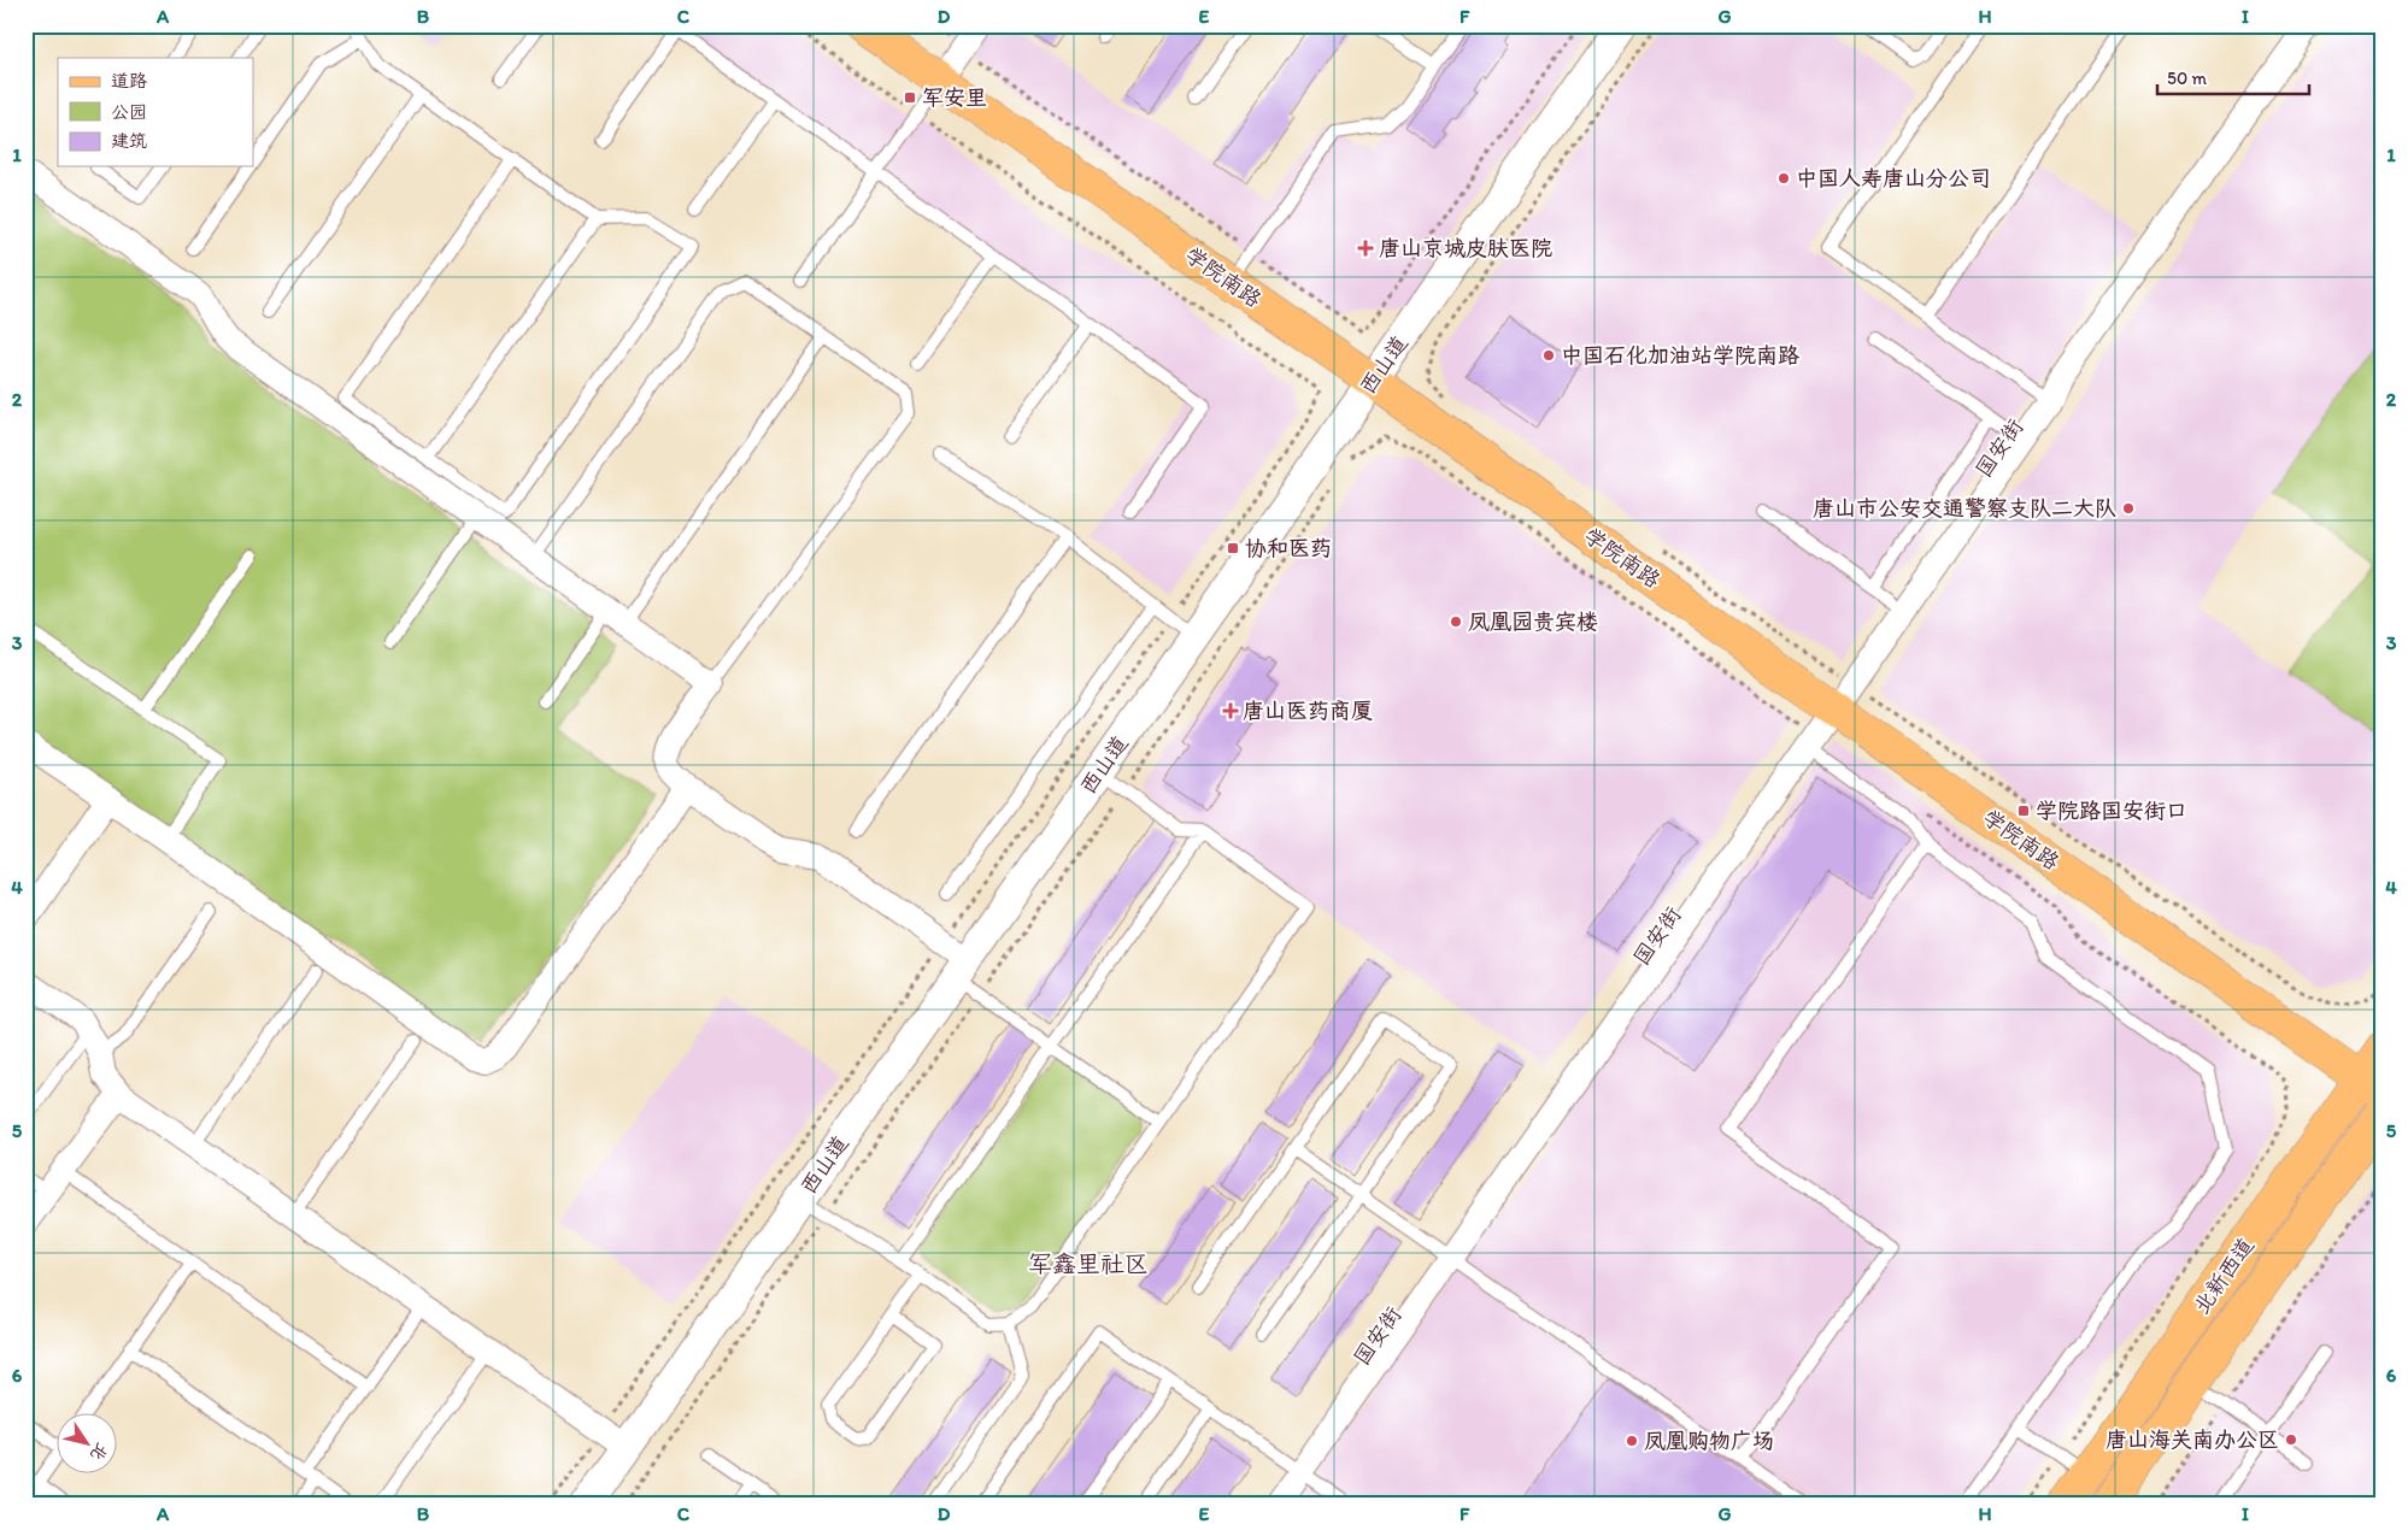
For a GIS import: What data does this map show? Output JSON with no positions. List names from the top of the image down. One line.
{"streets":{"main road":["学院南路","北新西道"],"street":["西山道","国安街"]},"crossings":[["学院南路","西山道"],["学院南路","国安街"],["学院南路","北新西道"]],"districts":["军鑫里社区"],"places":{"transit":["军安里","协和医药","学院路国安街口"],"other":["中国人寿唐山分公司","中国石化加油站学院南路","唐山市公安交通警察支队二大队","凤凰园贵宾楼","唐山海关南办公区","凤凰购物广场"],"health":["唐山京城皮肤医院","唐山医药商厦"]},"legend":["道路","公园","建筑"],"scale_bar":"50 m","north":"bottom right","grid":{"columns":["A","B","C","D","E","F","G","H","I"],"rows":["1","2","3","4","5","6"]}}
